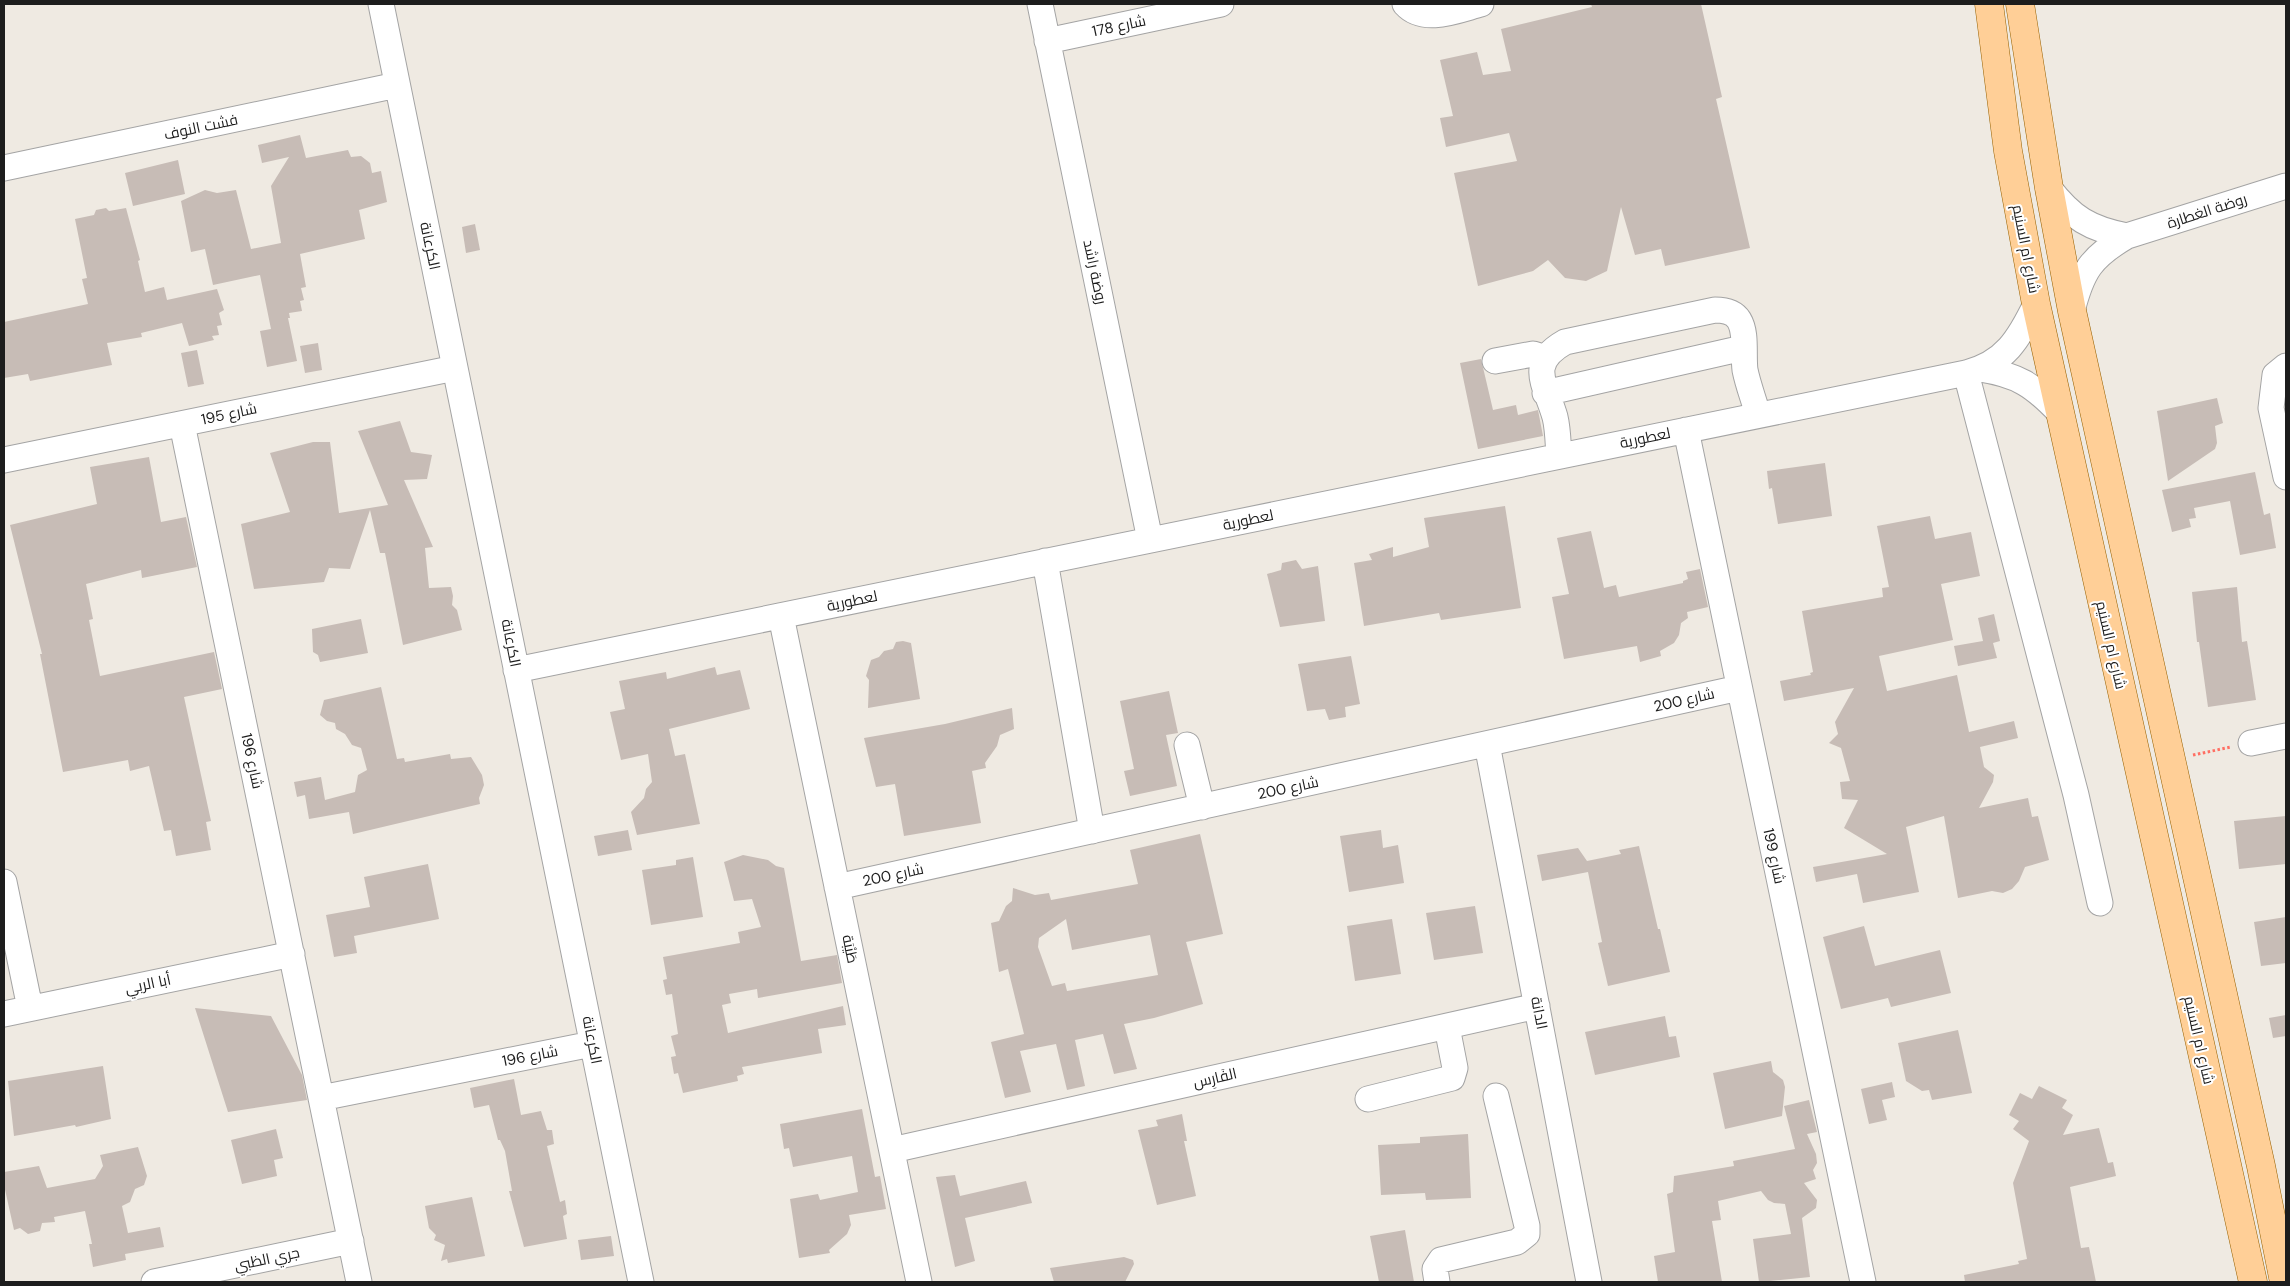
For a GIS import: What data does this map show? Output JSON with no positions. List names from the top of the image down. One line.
{"streets":{"main road":["شارع ام السنيم"],"street":["شارع 178","فشت النوف","روضة الغطارة","الكرعانة","روضة راشد","شارع 195","لعطورية","شارع 200","شارع 196","شارع 199","طَيْبَة","أبا الربي","الدانة","الفَارِس","جري الظبي"]},"crossings":[["شارع 178","روضة راشد"],["فشت النوف","الكرعانة"],["الكرعانة","شارع 195"],["الكرعانة","لعطورية"],["الكرعانة","شارع 196"],["شارع ام السنيم","لعطورية"],["روضة راشد","لعطورية"],["شارع 195","شارع 196"],["لعطورية","شارع 199"],["لعطورية","طَيْبَة"],["شارع 200","شارع 199"],["شارع 200","طَيْبَة"],["شارع 200","الدانة"],["شارع 196","أبا الربي"],["شارع 196","جري الظبي"],["طَيْبَة","الفَارِس"],["الدانة","الفَارِس"]]}
